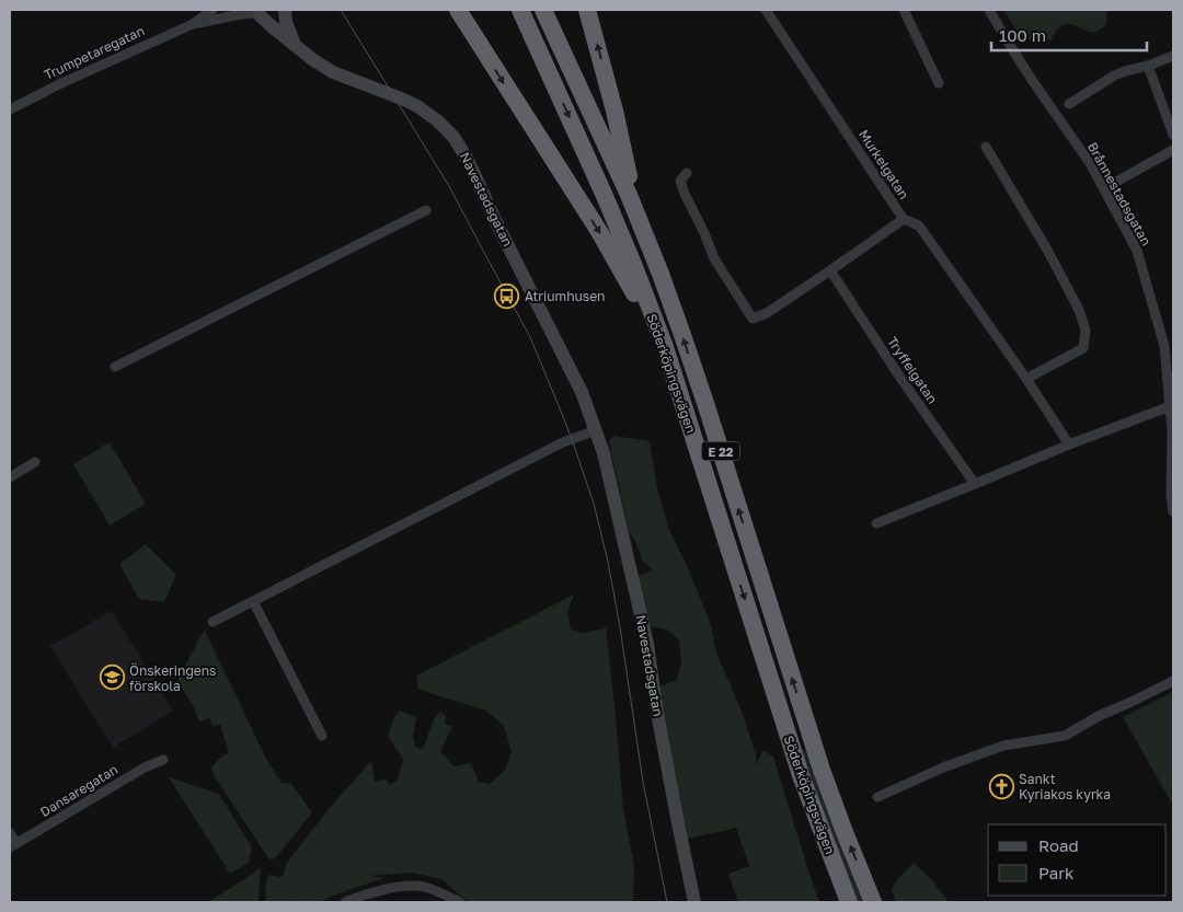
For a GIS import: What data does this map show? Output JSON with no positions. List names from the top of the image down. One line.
{"streets":{"highway":["Söderköpingsvägen","E 22"],"street":["Trumpetaregatan","Murkelgatan","Brånnestadsgatan","Navestadsgatan","Tryffelgatan","Dansaregatan"]},"crossings":[["Trumpetaregatan","Navestadsgatan"]],"places":{"bus stop":["Atriumhusen"],"school or university":["Önskeringens förskola"],"church":["Sankt Kyriakos kyrka"]},"legend":["Road","Park"],"scale_bar":"100 m"}
